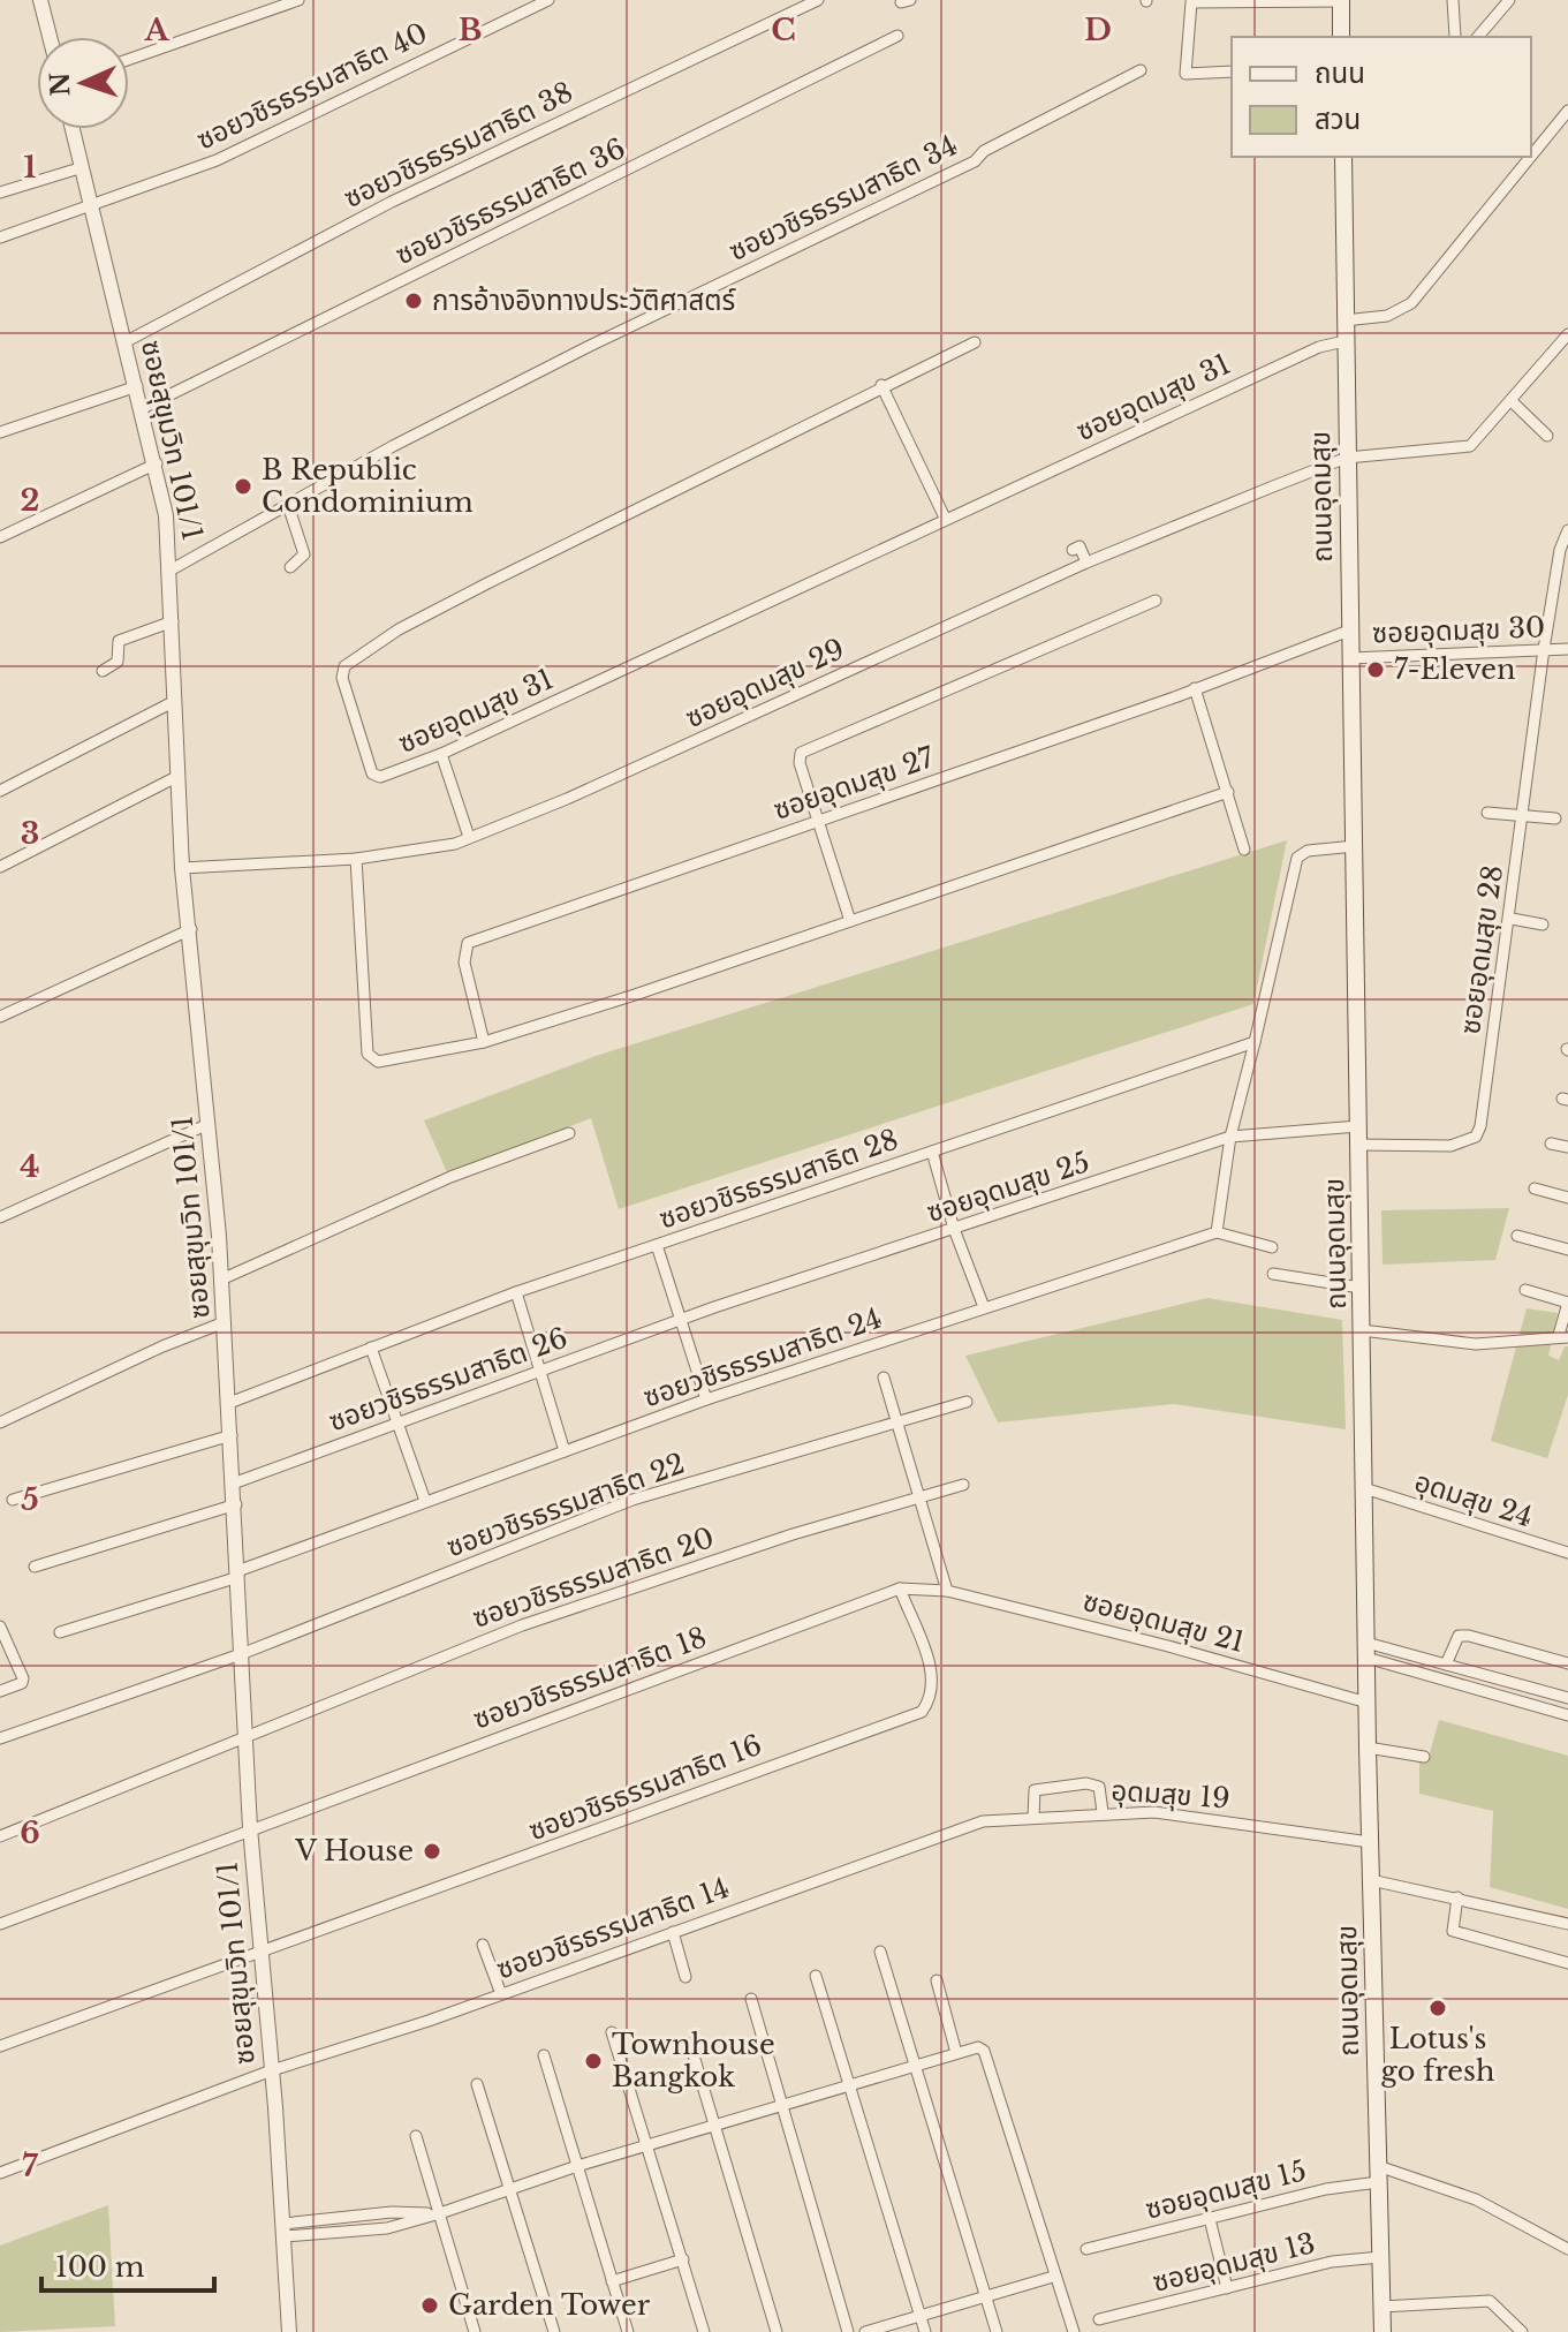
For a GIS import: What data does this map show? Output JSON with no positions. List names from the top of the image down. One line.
{"streets":{"main road":["ถนนอุดมสุข"],"street":["ซอยวชิรธรรมสาธิต 40","ซอยวชิรธรรมสาธิต 38","ซอยวชิรธรรมสาธิต 34","ซอยวชิรธรรมสาธิต 36","ซอยอุดมสุข 31","ซอยสุขุมวิท 101/1","ซอยอุดมสุข 30","ซอยอุดมสุข 29","ซอยอุดมสุข 27","ซอยอุดมสุข 28","ซอยวชิรธรรมสาธิต 28","ซอยอุดมสุข 25","ซอยวชิรธรรมสาธิต 24","ซอยวชิรธรรมสาธิต 26","อุดมสุข 24","ซอยวชิรธรรมสาธิต 22","ซอยวชิรธรรมสาธิต 20","ซอยอุดมสุข 21","ซอยวชิรธรรมสาธิต 18","ซอยวชิรธรรมสาธิต 16","อุดมสุข 19","ซอยวชิรธรรมสาธิต 14","ซอยอุดมสุข 15","ซอยอุดมสุข 13"]},"crossings":[["ซอยวชิรธรรมสาธิต 40","ซอยสุขุมวิท 101/1"],["ซอยวชิรธรรมสาธิต 38","ซอยสุขุมวิท 101/1"],["ซอยวชิรธรรมสาธิต 34","ซอยสุขุมวิท 101/1"],["ซอยวชิรธรรมสาธิต 36","ซอยสุขุมวิท 101/1"],["ซอยอุดมสุข 31","ถนนอุดมสุข"],["ซอยสุขุมวิท 101/1","ซอยอุดมสุข 29"],["ซอยสุขุมวิท 101/1","ซอยวชิรธรรมสาธิต 28"],["ซอยสุขุมวิท 101/1","ซอยวชิรธรรมสาธิต 24"],["ซอยสุขุมวิท 101/1","ซอยวชิรธรรมสาธิต 26"],["ซอยสุขุมวิท 101/1","ซอยวชิรธรรมสาธิต 22"],["ซอยสุขุมวิท 101/1","ซอยวชิรธรรมสาธิต 20"],["ซอยสุขุมวิท 101/1","ซอยวชิรธรรมสาธิต 18"],["ซอยสุขุมวิท 101/1","ซอยวชิรธรรมสาธิต 16"],["ซอยสุขุมวิท 101/1","ซอยวชิรธรรมสาธิต 14"],["ถนนอุดมสุข","ซอยอุดมสุข 30"],["ถนนอุดมสุข","ซอยอุดมสุข 29"],["ถนนอุดมสุข","ซอยอุดมสุข 27"],["ถนนอุดมสุข","ซอยอุดมสุข 28"],["ถนนอุดมสุข","ซอยอุดมสุข 25"],["ถนนอุดมสุข","อุดมสุข 24"],["ถนนอุดมสุข","ซอยอุดมสุข 21"],["ถนนอุดมสุข","อุดมสุข 19"],["ถนนอุดมสุข","ซอยอุดมสุข 15"],["ถนนอุดมสุข","ซอยอุดมสุข 13"],["ซอยอุดมสุข 30","ซอยอุดมสุข 28"],["ซอยอุดมสุข 25","ซอยวชิรธรรมสาธิต 26"],["ซอยอุดมสุข 21","ซอยวชิรธรรมสาธิต 18"],["ซอยวชิรธรรมสาธิต 18","ซอยวชิรธรรมสาธิต 16"],["อุดมสุข 19","ซอยวชิรธรรมสาธิต 14"]],"places":["การอ้างอิงทางประวัติศาสตร์","B Republic Condominium","7-Eleven","V House","Lotus's go fresh","Townhouse Bangkok","Garden Tower"],"legend":["ถนน","สวน"],"scale_bar":"100 m","north":"left","grid":{"columns":["A","B","C","D"],"rows":["1","2","3","4","5","6","7"]}}
